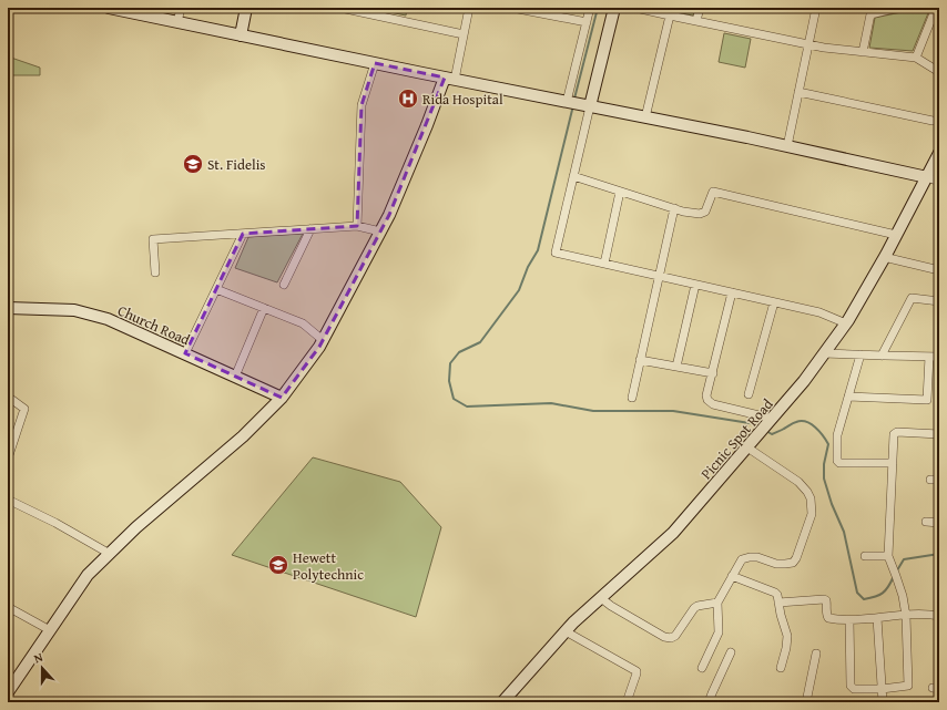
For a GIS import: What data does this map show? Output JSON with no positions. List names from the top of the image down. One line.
{"streets":{"street":["Church Road","Picnic Spot Road"]},"places":{"hospital":["Rida Hospital"],"school or university":["St. Fidelis","Hewett Polytechnic"]},"north":"top"}
